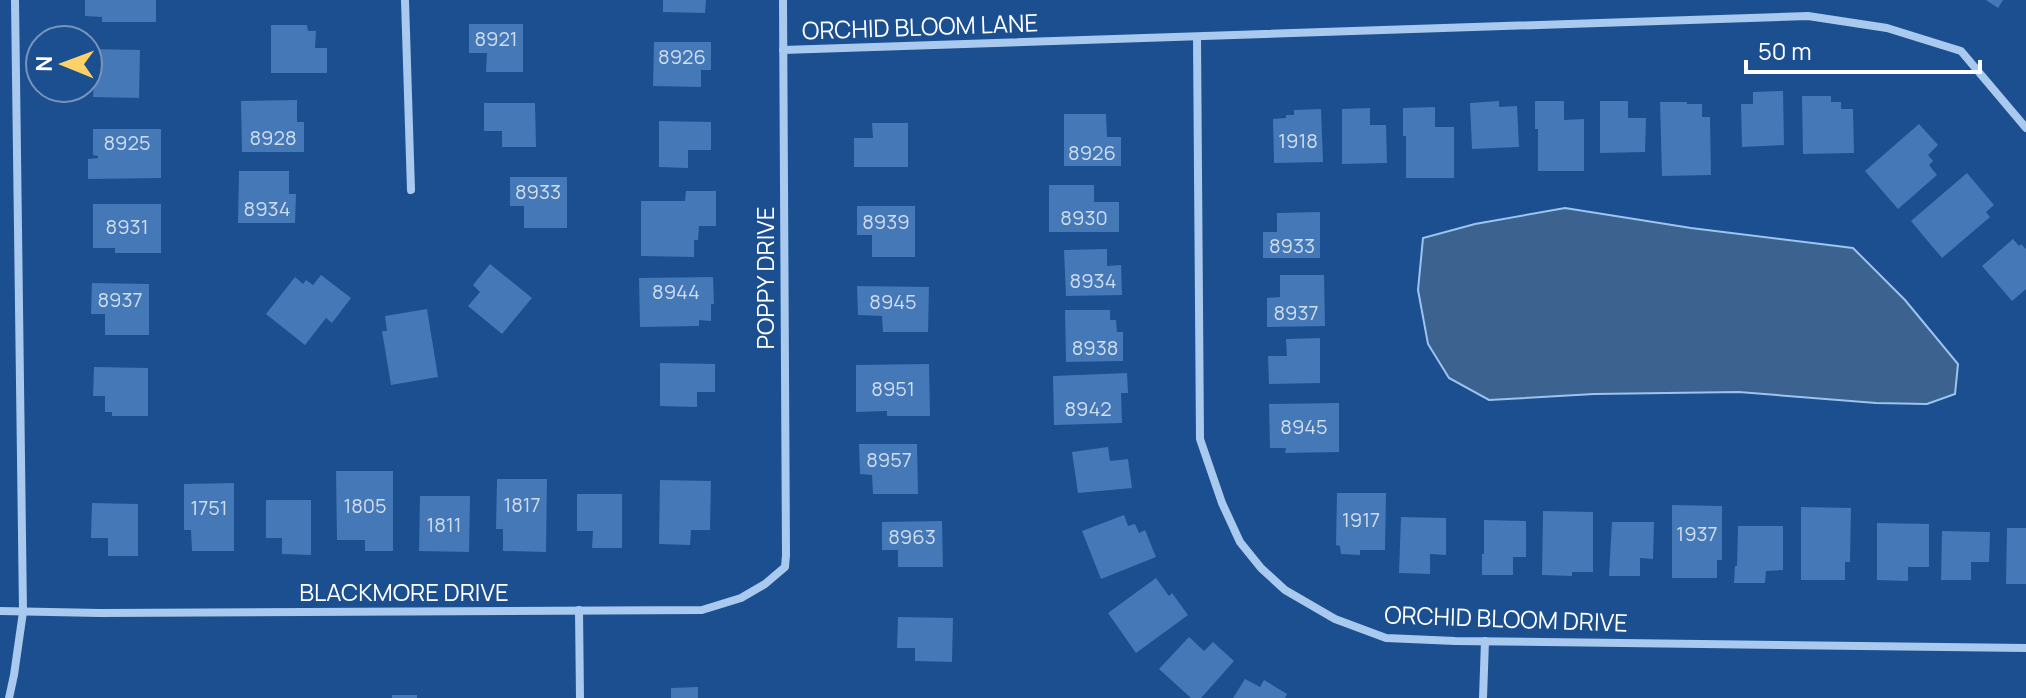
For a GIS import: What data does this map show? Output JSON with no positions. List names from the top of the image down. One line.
{"streets":{"street":["ORCHID BLOOM LANE","POPPY DRIVE","BLACKMORE DRIVE","ORCHID BLOOM DRIVE"]},"crossings":[["ORCHID BLOOM LANE","POPPY DRIVE"],["ORCHID BLOOM LANE","ORCHID BLOOM DRIVE"],["POPPY DRIVE","BLACKMORE DRIVE"]],"house_numbers":["8921","8926","8928","1918","8925","8926","8933","8934","8930","8939","8931","8933","8934","8944","8937","8945","8937","8938","8951","8942","8945","8957","1817","1805","1751","1917","1811","1937","8963"],"scale_bar":"50 m","north":"left"}
